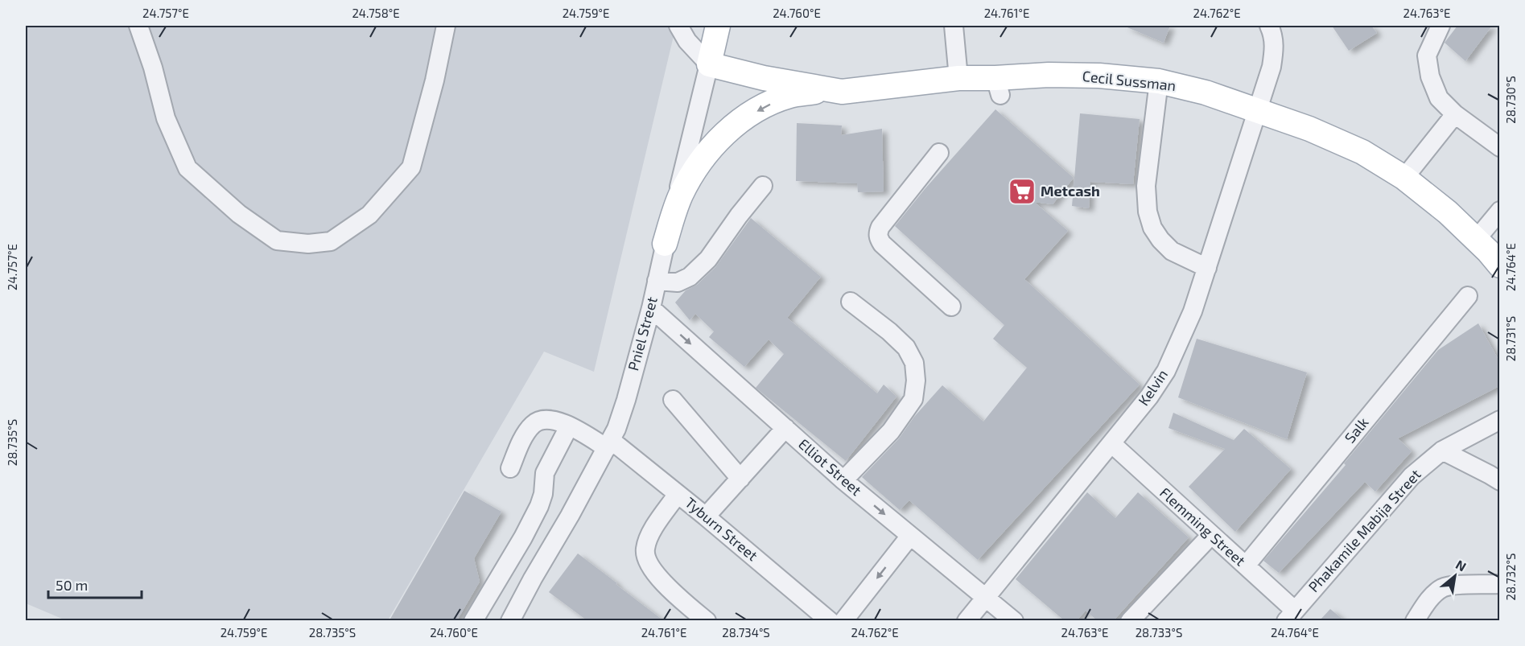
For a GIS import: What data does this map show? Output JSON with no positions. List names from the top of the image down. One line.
{"streets":{"main road":["Cecil Sussman","Pniel Street"],"street":["Kelvin","Salk","Elliot Street","Flemming Street","Tyburn Street","Phakamile Mabija Street"]},"crossings":[["Cecil Sussman","Pniel Street"],["Cecil Sussman","Kelvin"],["Pniel Street","Elliot Street"],["Pniel Street","Tyburn Street"],["Kelvin","Elliot Street"],["Kelvin","Flemming Street"],["Salk","Flemming Street"],["Flemming Street","Phakamile Mabija Street"]],"places":{"supermarket":["Metcash"]},"scale_bar":"50 m","north":"top right","coordinates":["24.757°E","24.758°E","24.759°E","24.760°E","24.761°E","24.762°E","24.763°E","28.730°S","24.764°E","28.731°S","28.735°S","28.732°S","28.734°S","28.733°S"]}
